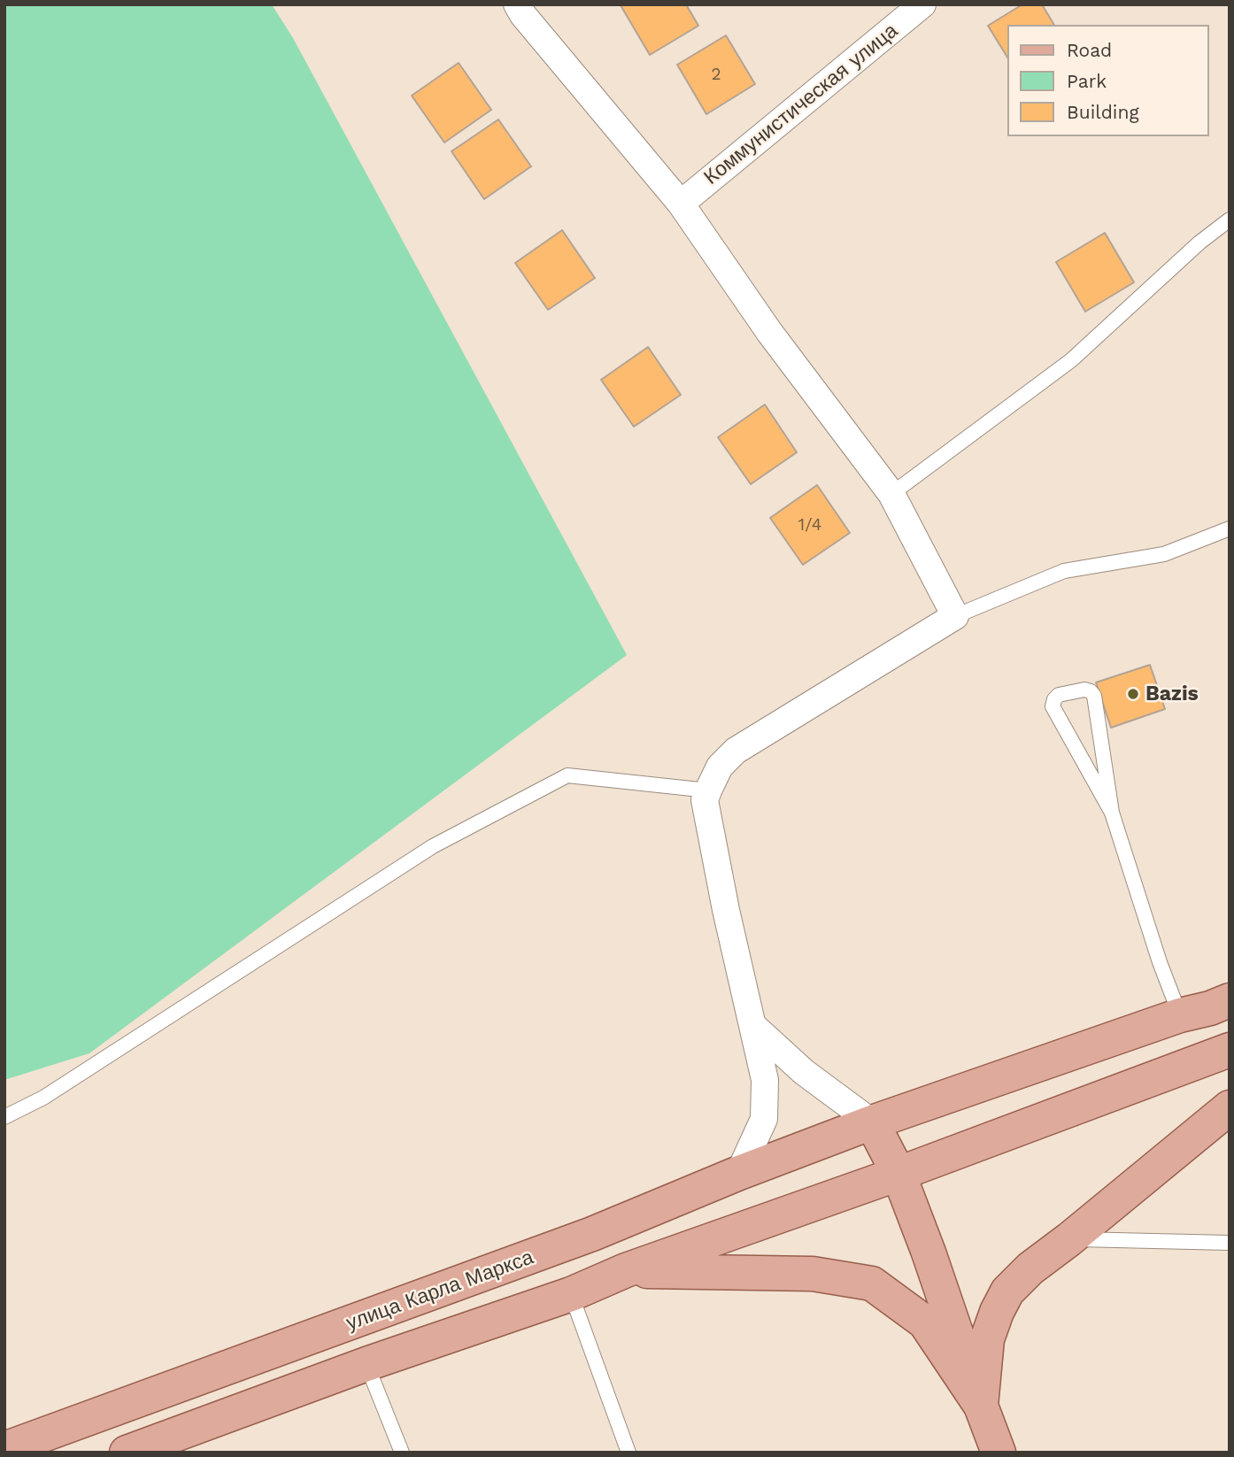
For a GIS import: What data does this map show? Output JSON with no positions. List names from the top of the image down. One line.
{"streets":{"main road":["улица Карла Маркса"],"street":["Коммунистическая улица"]},"places":["Bazis"],"house_numbers":["2","1/4"],"legend":["Road","Park","Building"]}
